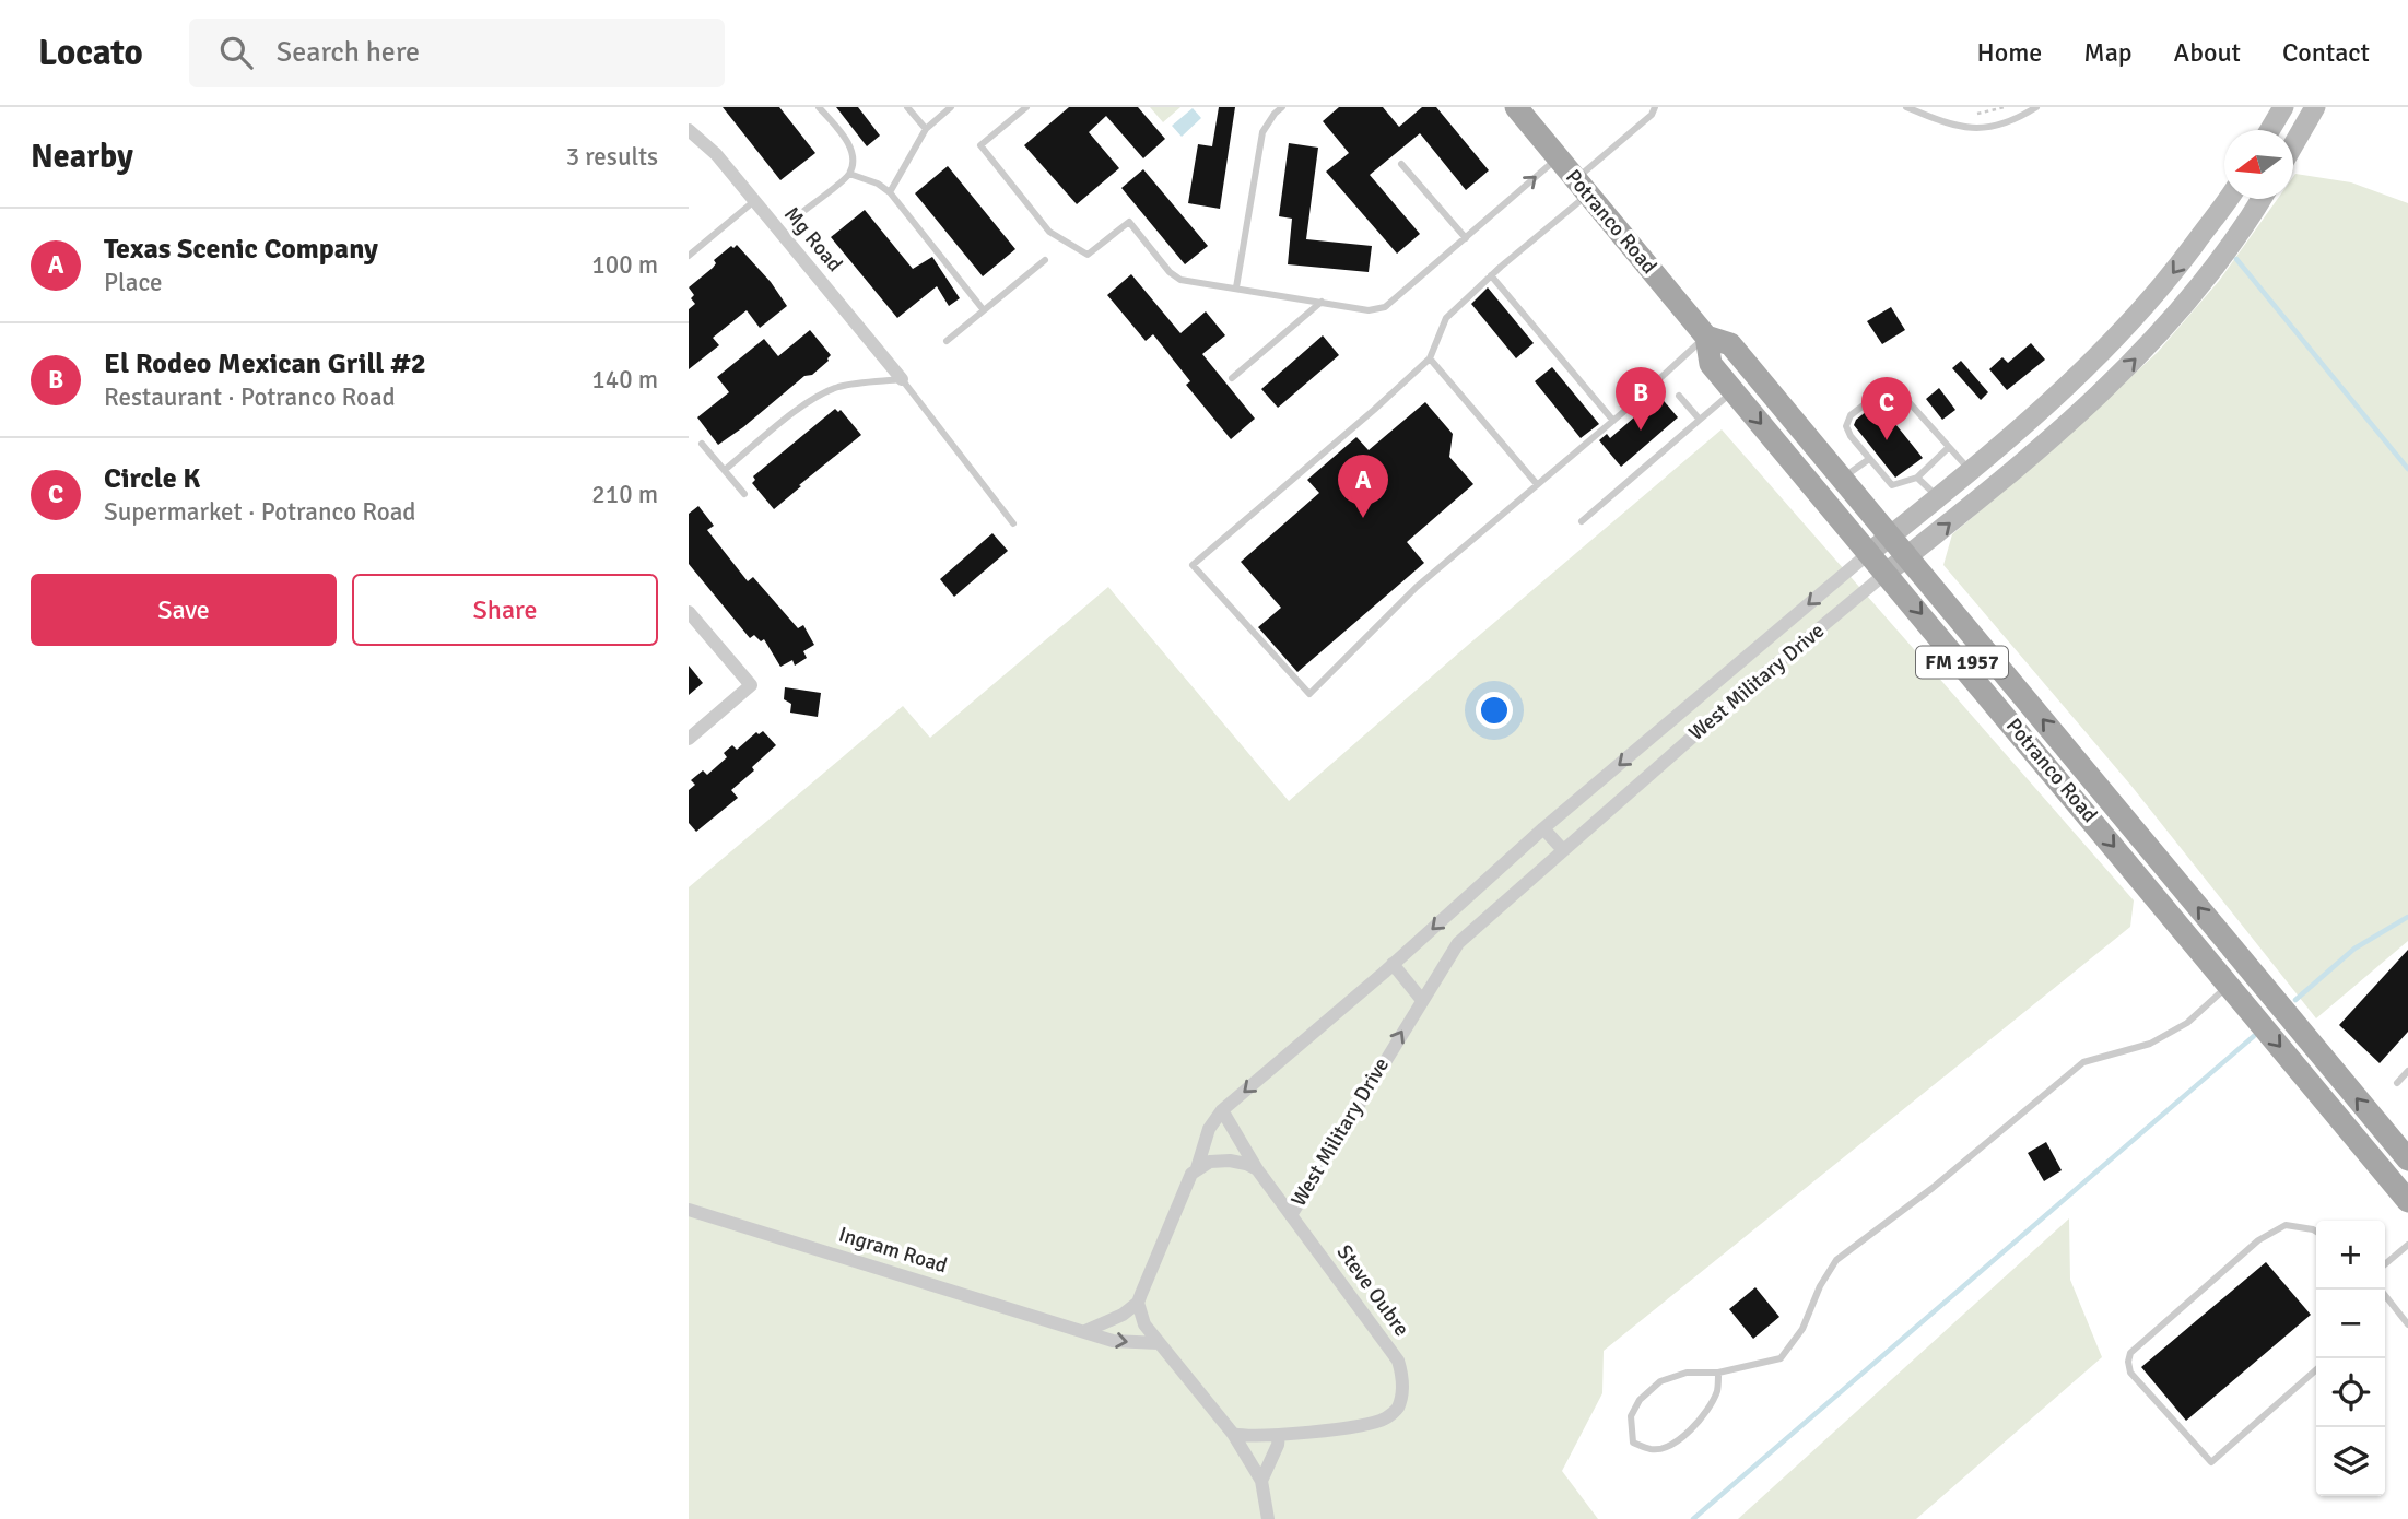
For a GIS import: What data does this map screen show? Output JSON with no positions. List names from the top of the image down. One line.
{"streets":{"main road":["Potranco Road","FM 1957","West Military Drive"],"street":["Mg Road","Ingram Road","Steve Oubre"]},"crossings":[["Potranco Road","West Military Drive"],["West Military Drive","Steve Oubre"]],"north":"left","page":{"header":"Locato","search":"Search here","nav":["Home","Map","About","Contact"],"heading":["Nearby","3 results"],"list":[{"mark":"A","name":"Texas Scenic Company","note":"Place","value":"100 m"},{"mark":"B","name":"El Rodeo Mexican Grill #2","note":"Restaurant · Potranco Road","value":"140 m"},{"mark":"C","name":"Circle K","note":"Supermarket · Potranco Road","value":"210 m"}],"pins":["B","C","A"],"buttons":["Save","Share"],"map_buttons":["+","−"]}}
